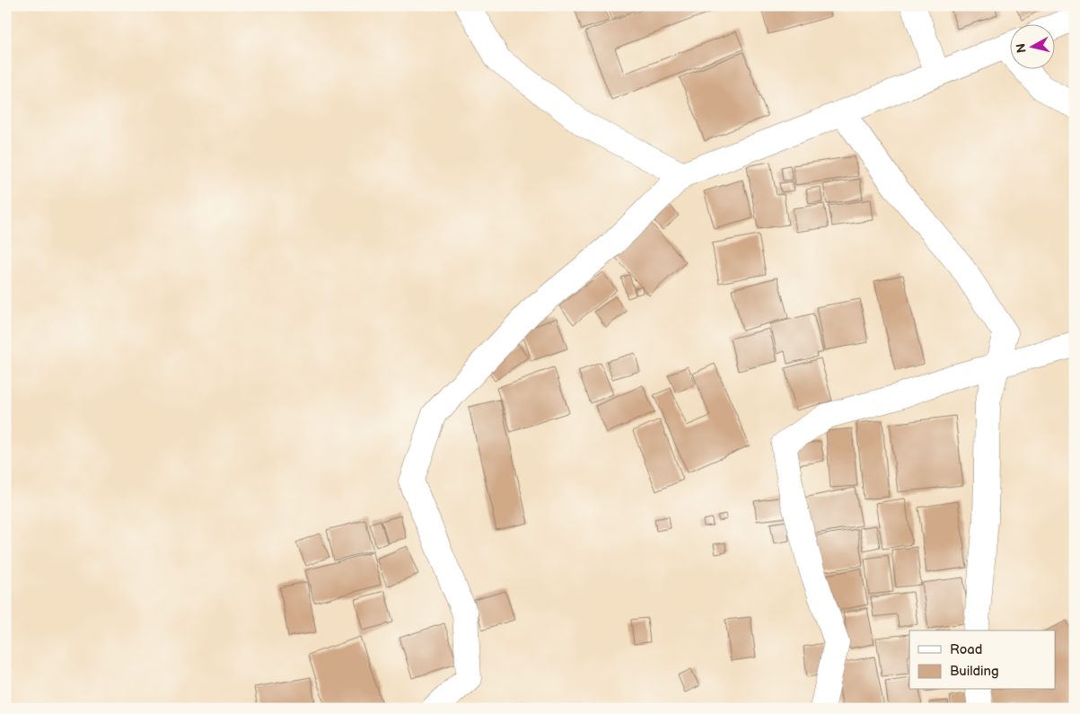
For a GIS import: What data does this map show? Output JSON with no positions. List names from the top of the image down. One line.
{"legend":["Road","Building"],"north":"left"}
